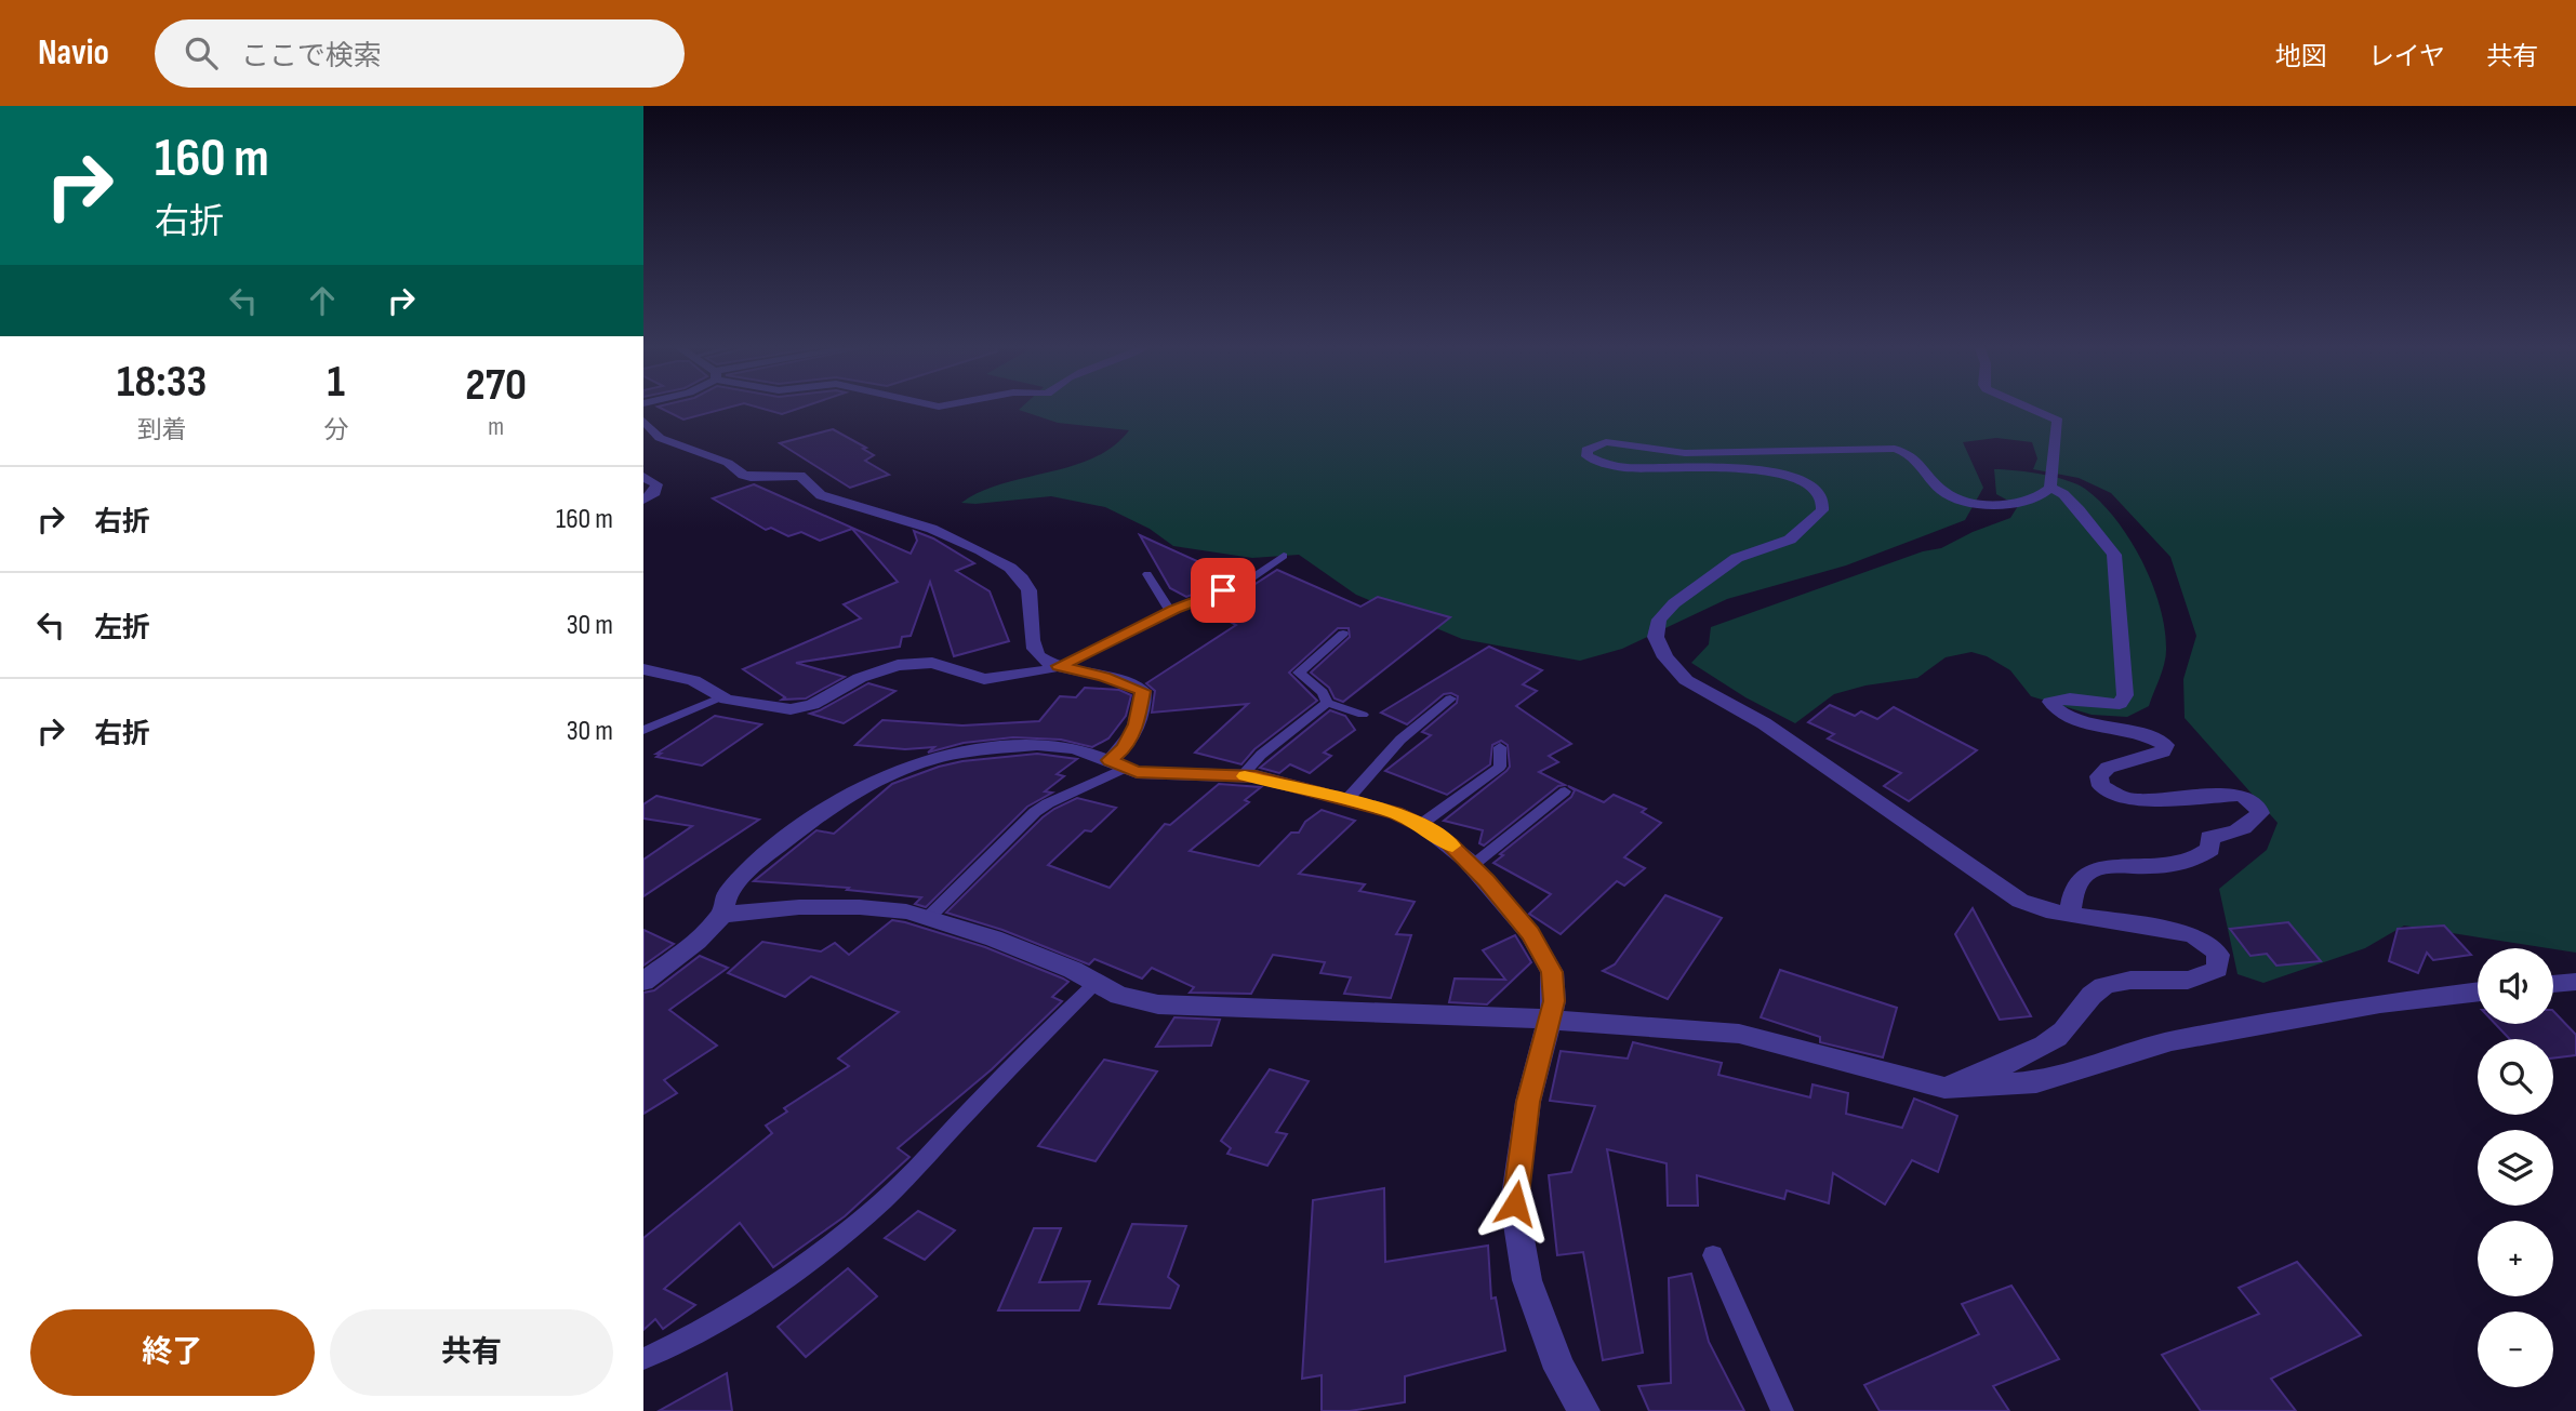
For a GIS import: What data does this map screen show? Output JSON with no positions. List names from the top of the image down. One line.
{"page":{"header":"Navio","search":"ここで検索","nav":["地図","レイヤ","共有"],"turn":["160 m","右折"],"eta":["18:33","到着","1","分","270","m"],"list":[{"name":"右折","value":"160 m"},{"name":"左折","value":"30 m"},{"name":"右折","value":"30 m"}],"map_buttons":["+","−"],"buttons":["終了","共有"]}}
